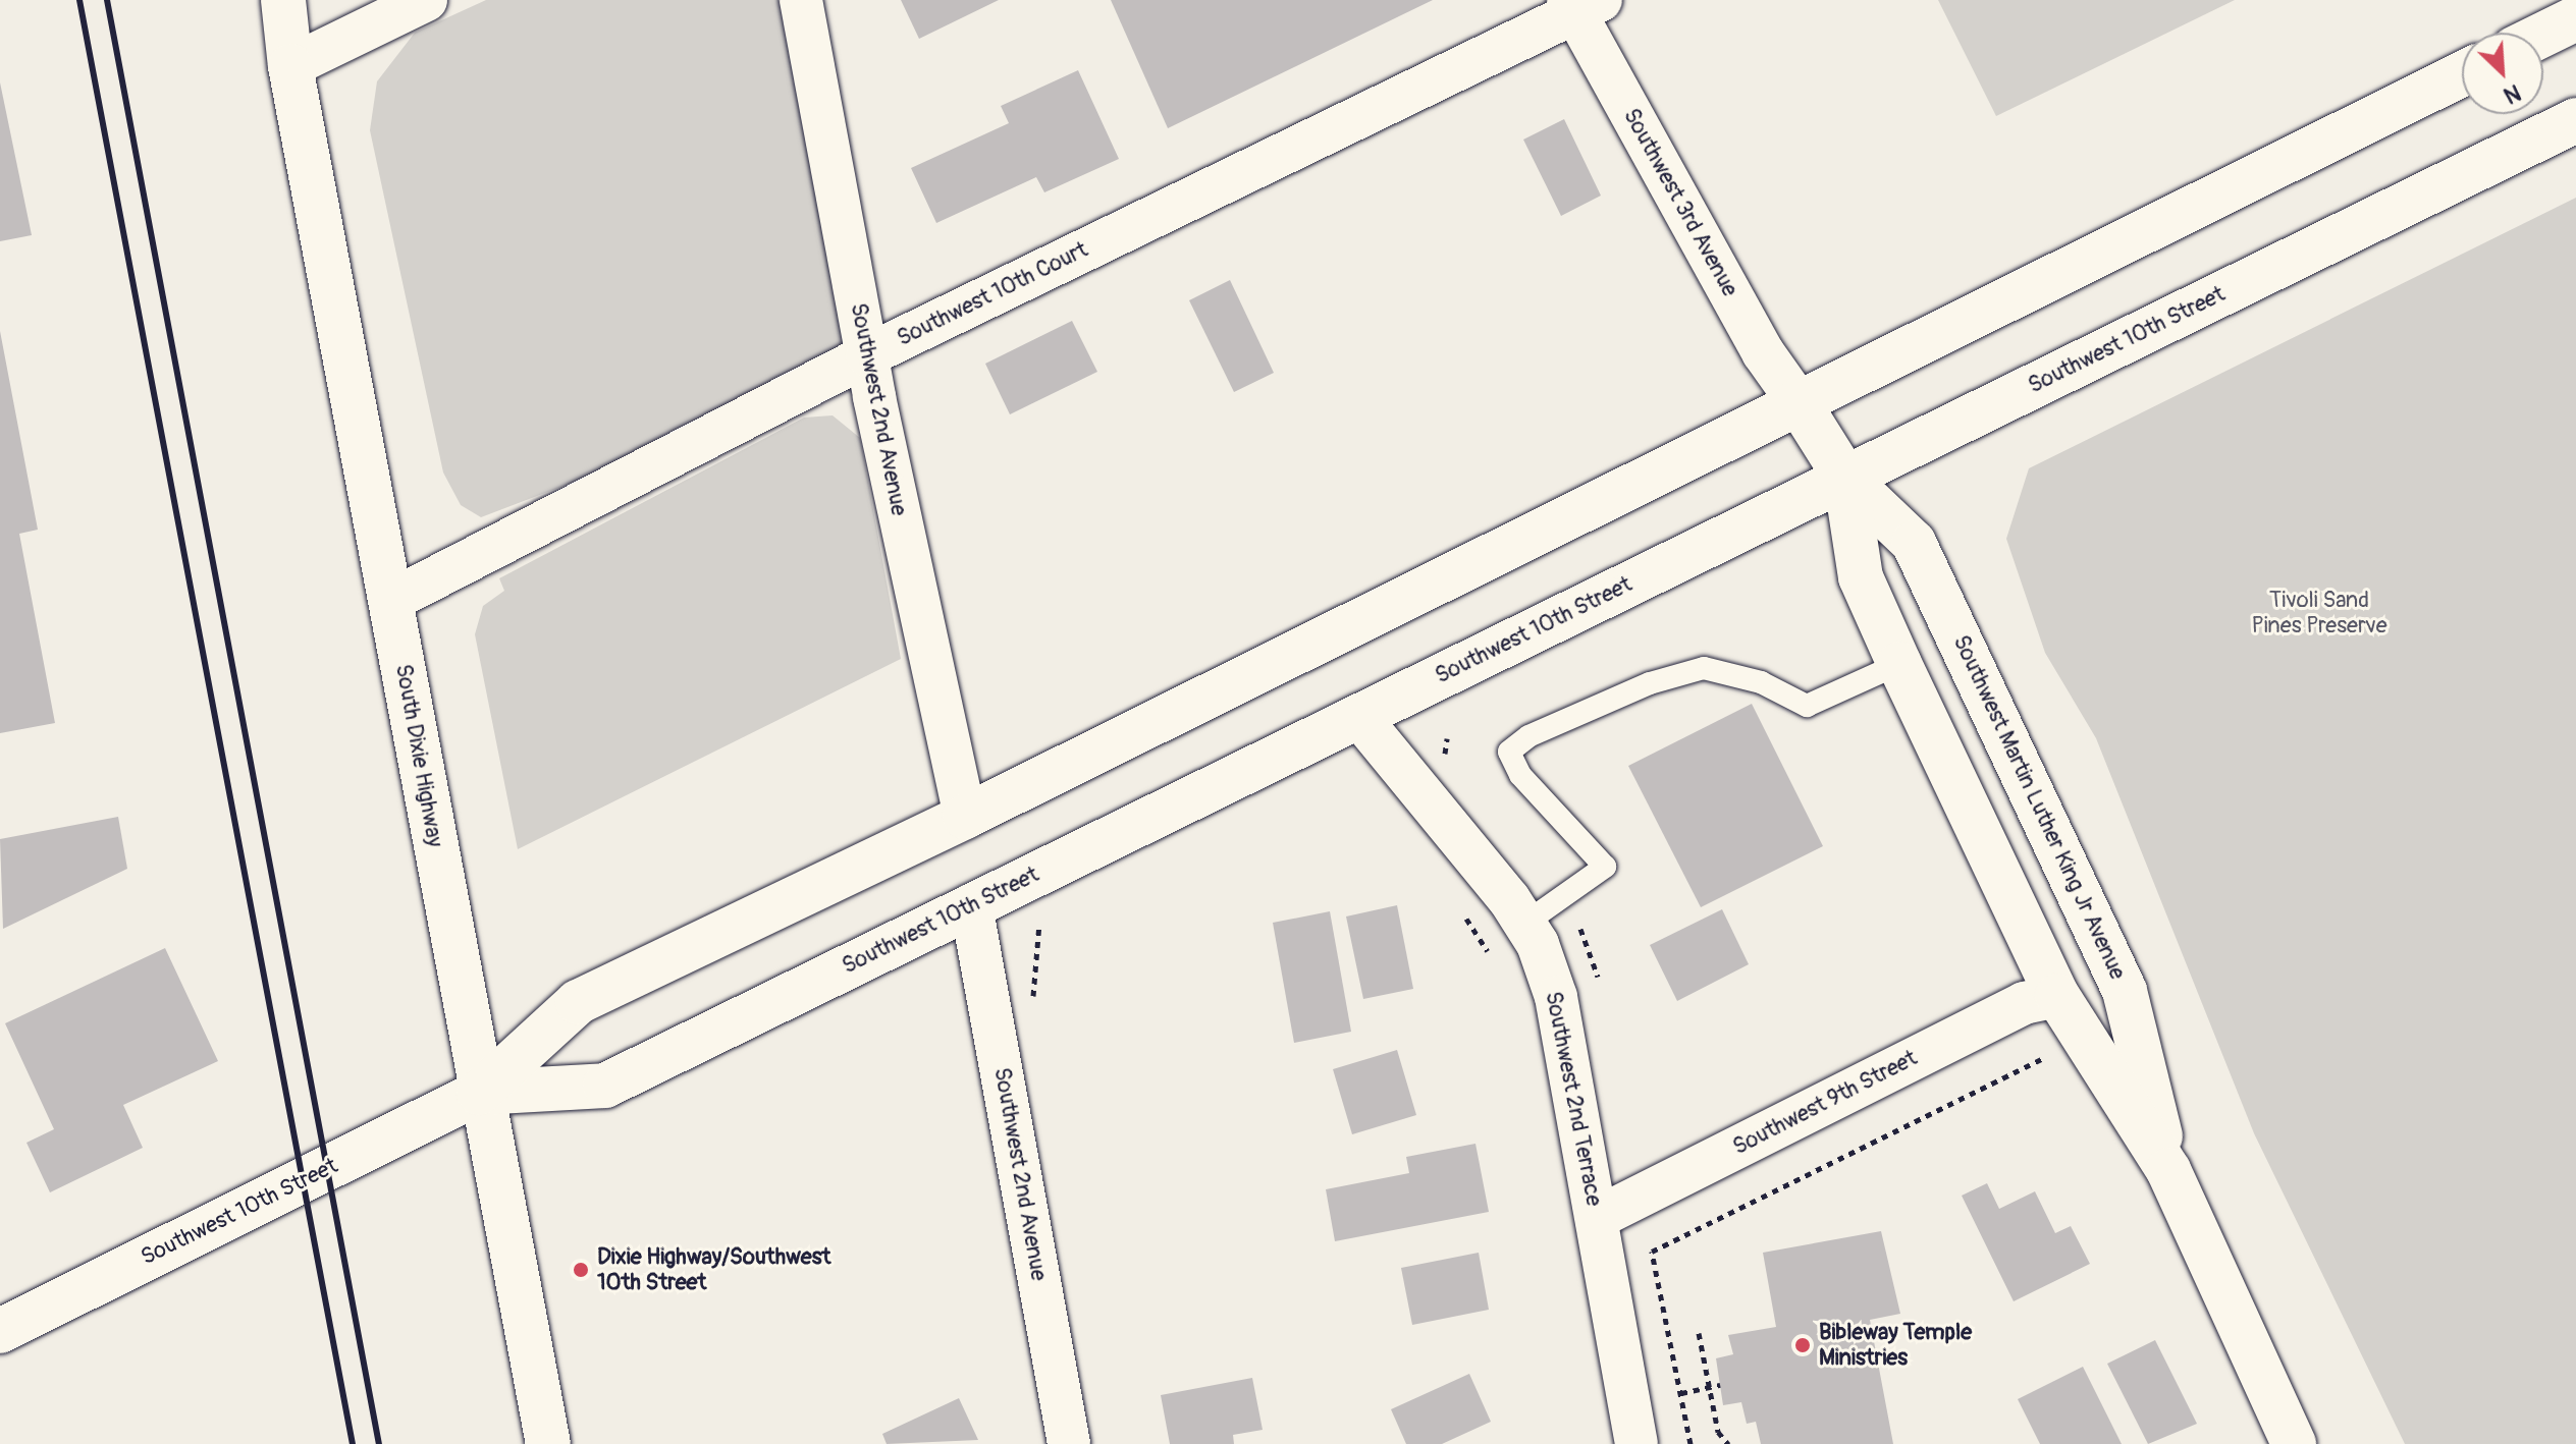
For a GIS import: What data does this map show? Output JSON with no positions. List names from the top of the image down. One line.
{"streets":{"main road":["Southwest 10th Street","South Dixie Highway","Southwest Martin Luther King Jr Avenue"],"street":["Southwest 3rd Avenue","Southwest 10th Court","Southwest 2nd Avenue","Southwest 2nd Terrace","Southwest 9th Street"]},"crossings":[["Southwest 3rd Avenue","Southwest 10th Court"],["Southwest 3rd Avenue","Southwest 10th Street"],["Southwest 3rd Avenue","Southwest Martin Luther King Jr Avenue"],["Southwest 10th Court","Southwest 2nd Avenue"],["Southwest 10th Court","South Dixie Highway"],["Southwest 10th Street","Southwest 2nd Avenue"],["Southwest 10th Street","South Dixie Highway"],["Southwest 10th Street","Southwest Martin Luther King Jr Avenue"],["Southwest 10th Street","Southwest 2nd Terrace"],["Southwest Martin Luther King Jr Avenue","Southwest 9th Street"],["Southwest 2nd Terrace","Southwest 9th Street"]],"parks":["Tivoli Sand Pines Preserve"],"places":["Dixie Highway/Southwest 10th Street","Bibleway Temple Ministries"],"north":"bottom right"}
